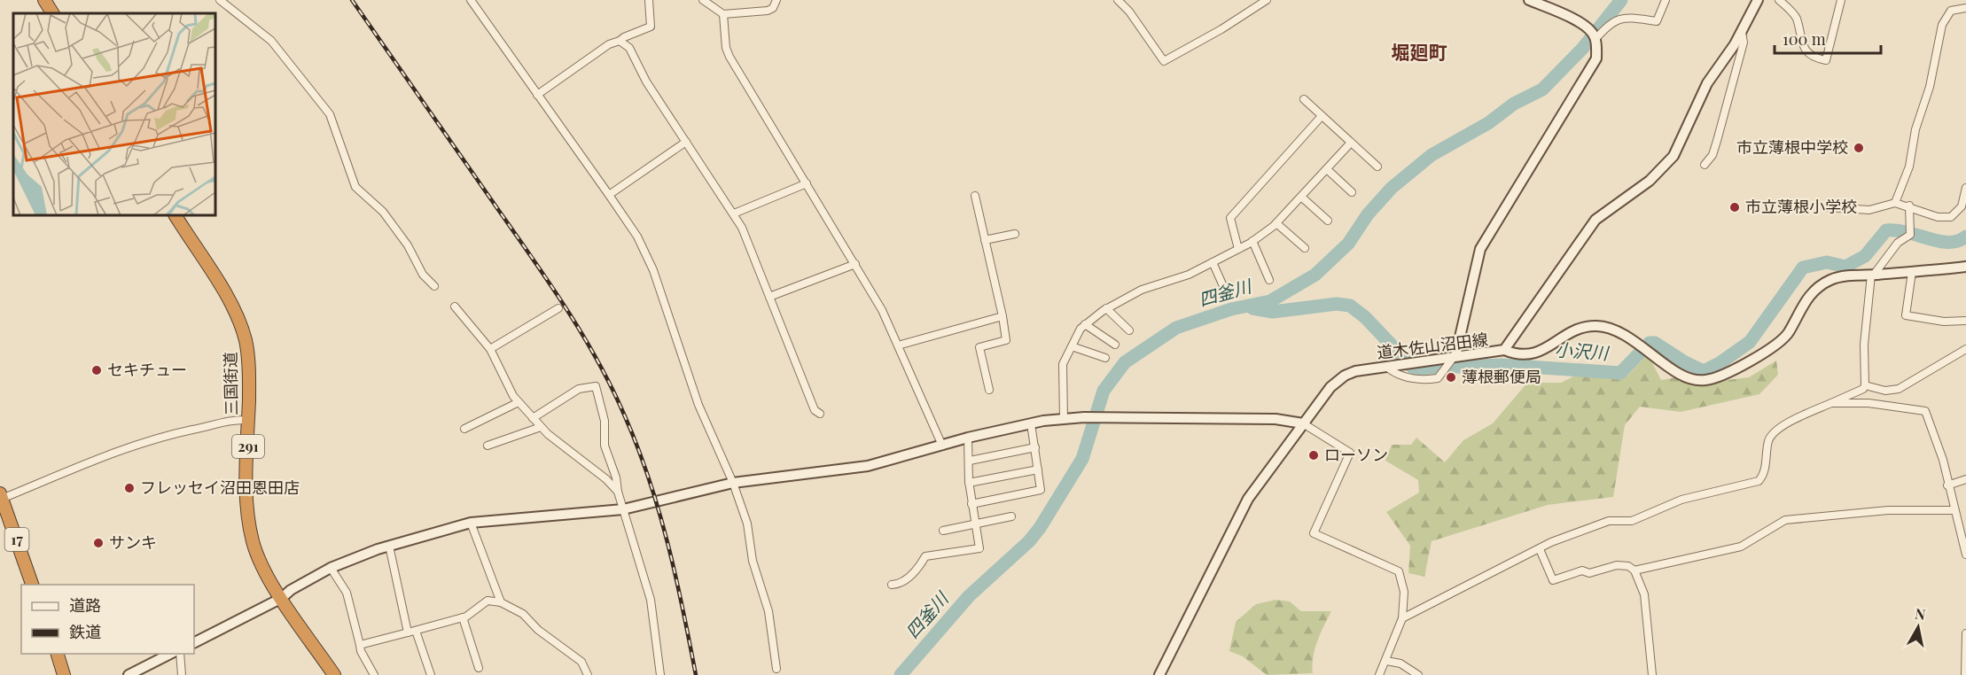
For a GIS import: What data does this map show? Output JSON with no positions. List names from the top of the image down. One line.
{"streets":{"highway":["三国街道","291","17"],"street":["道木佐山沼田線"]},"districts":["堀廻町"],"water":["四釜川","小沢川"],"places":["市立薄根中学校","市立薄根小学校","セキチュー","薄根郵便局","ローソン","フレッセイ沼田恩田店","サンキ"],"legend":["道路","鉄道"],"scale_bar":"100 m","north":"top"}
